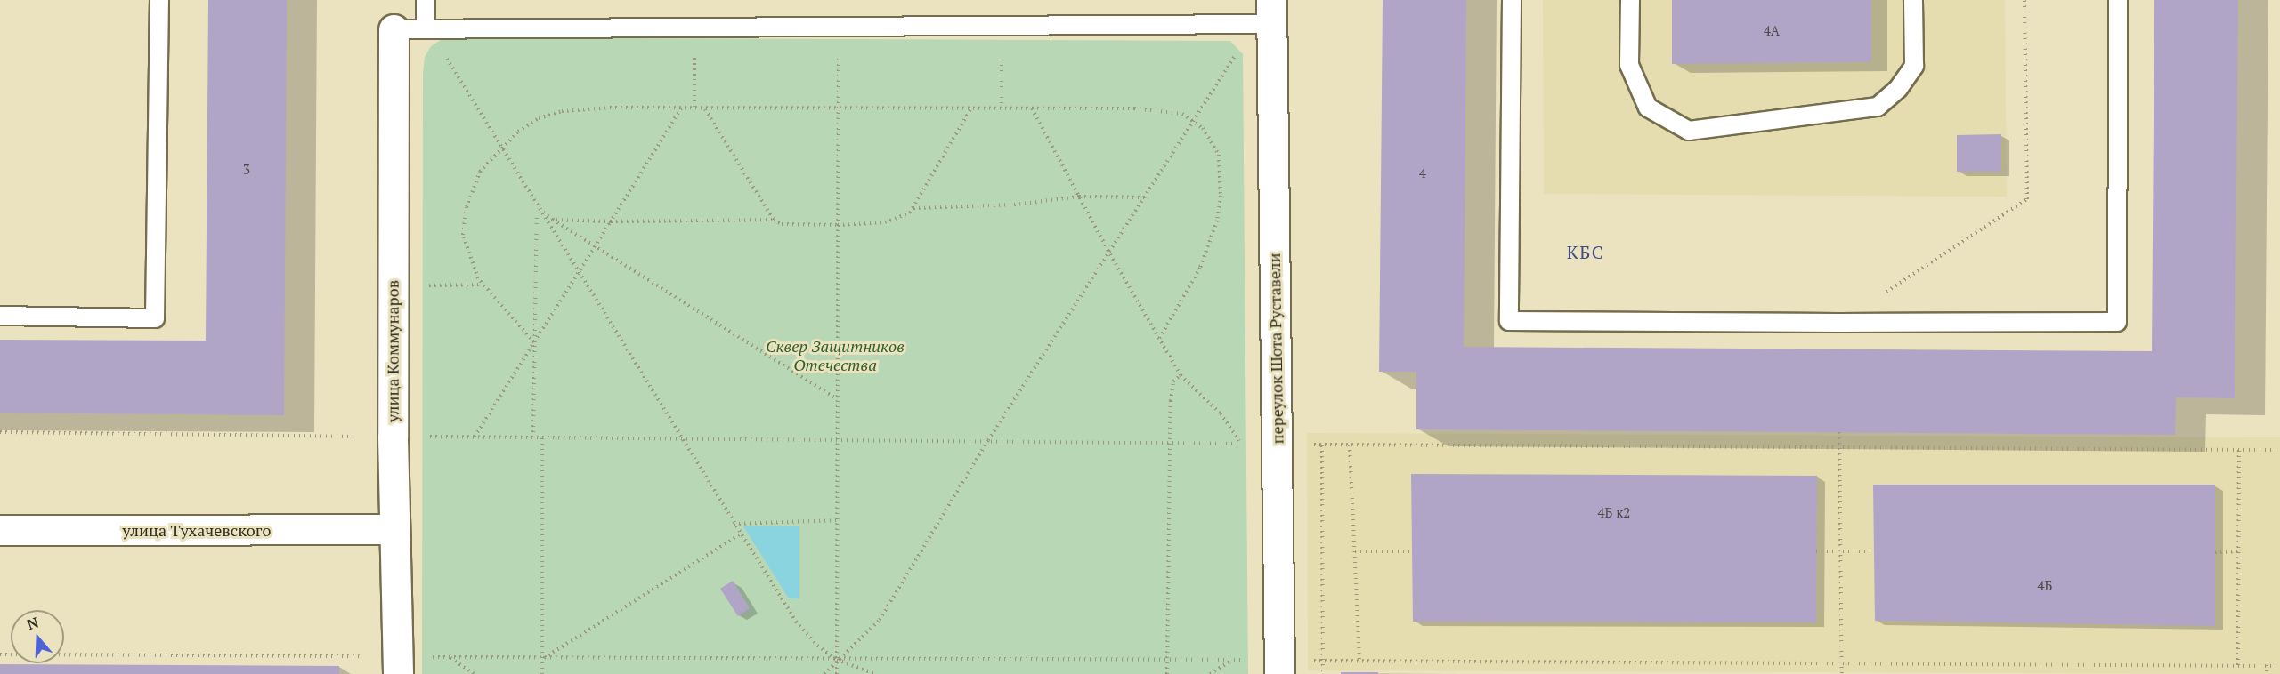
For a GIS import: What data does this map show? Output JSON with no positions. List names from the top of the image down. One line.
{"streets":{"street":["переулок Шота Руставели","улица Коммунаров","улица Тухачевского"]},"crossings":[["улица Коммунаров","улица Тухачевского"]],"districts":["КБС"],"parks":["Сквер Защитников Отечества"],"house_numbers":["4А","3","4","4Б к2","4Б"],"north":"top"}
